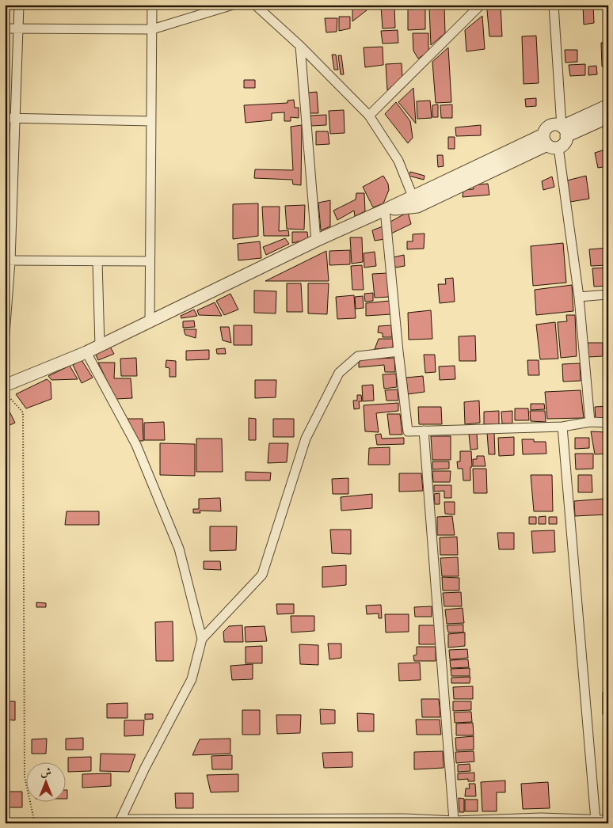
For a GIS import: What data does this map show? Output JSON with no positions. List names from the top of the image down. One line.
{"north":"top"}
